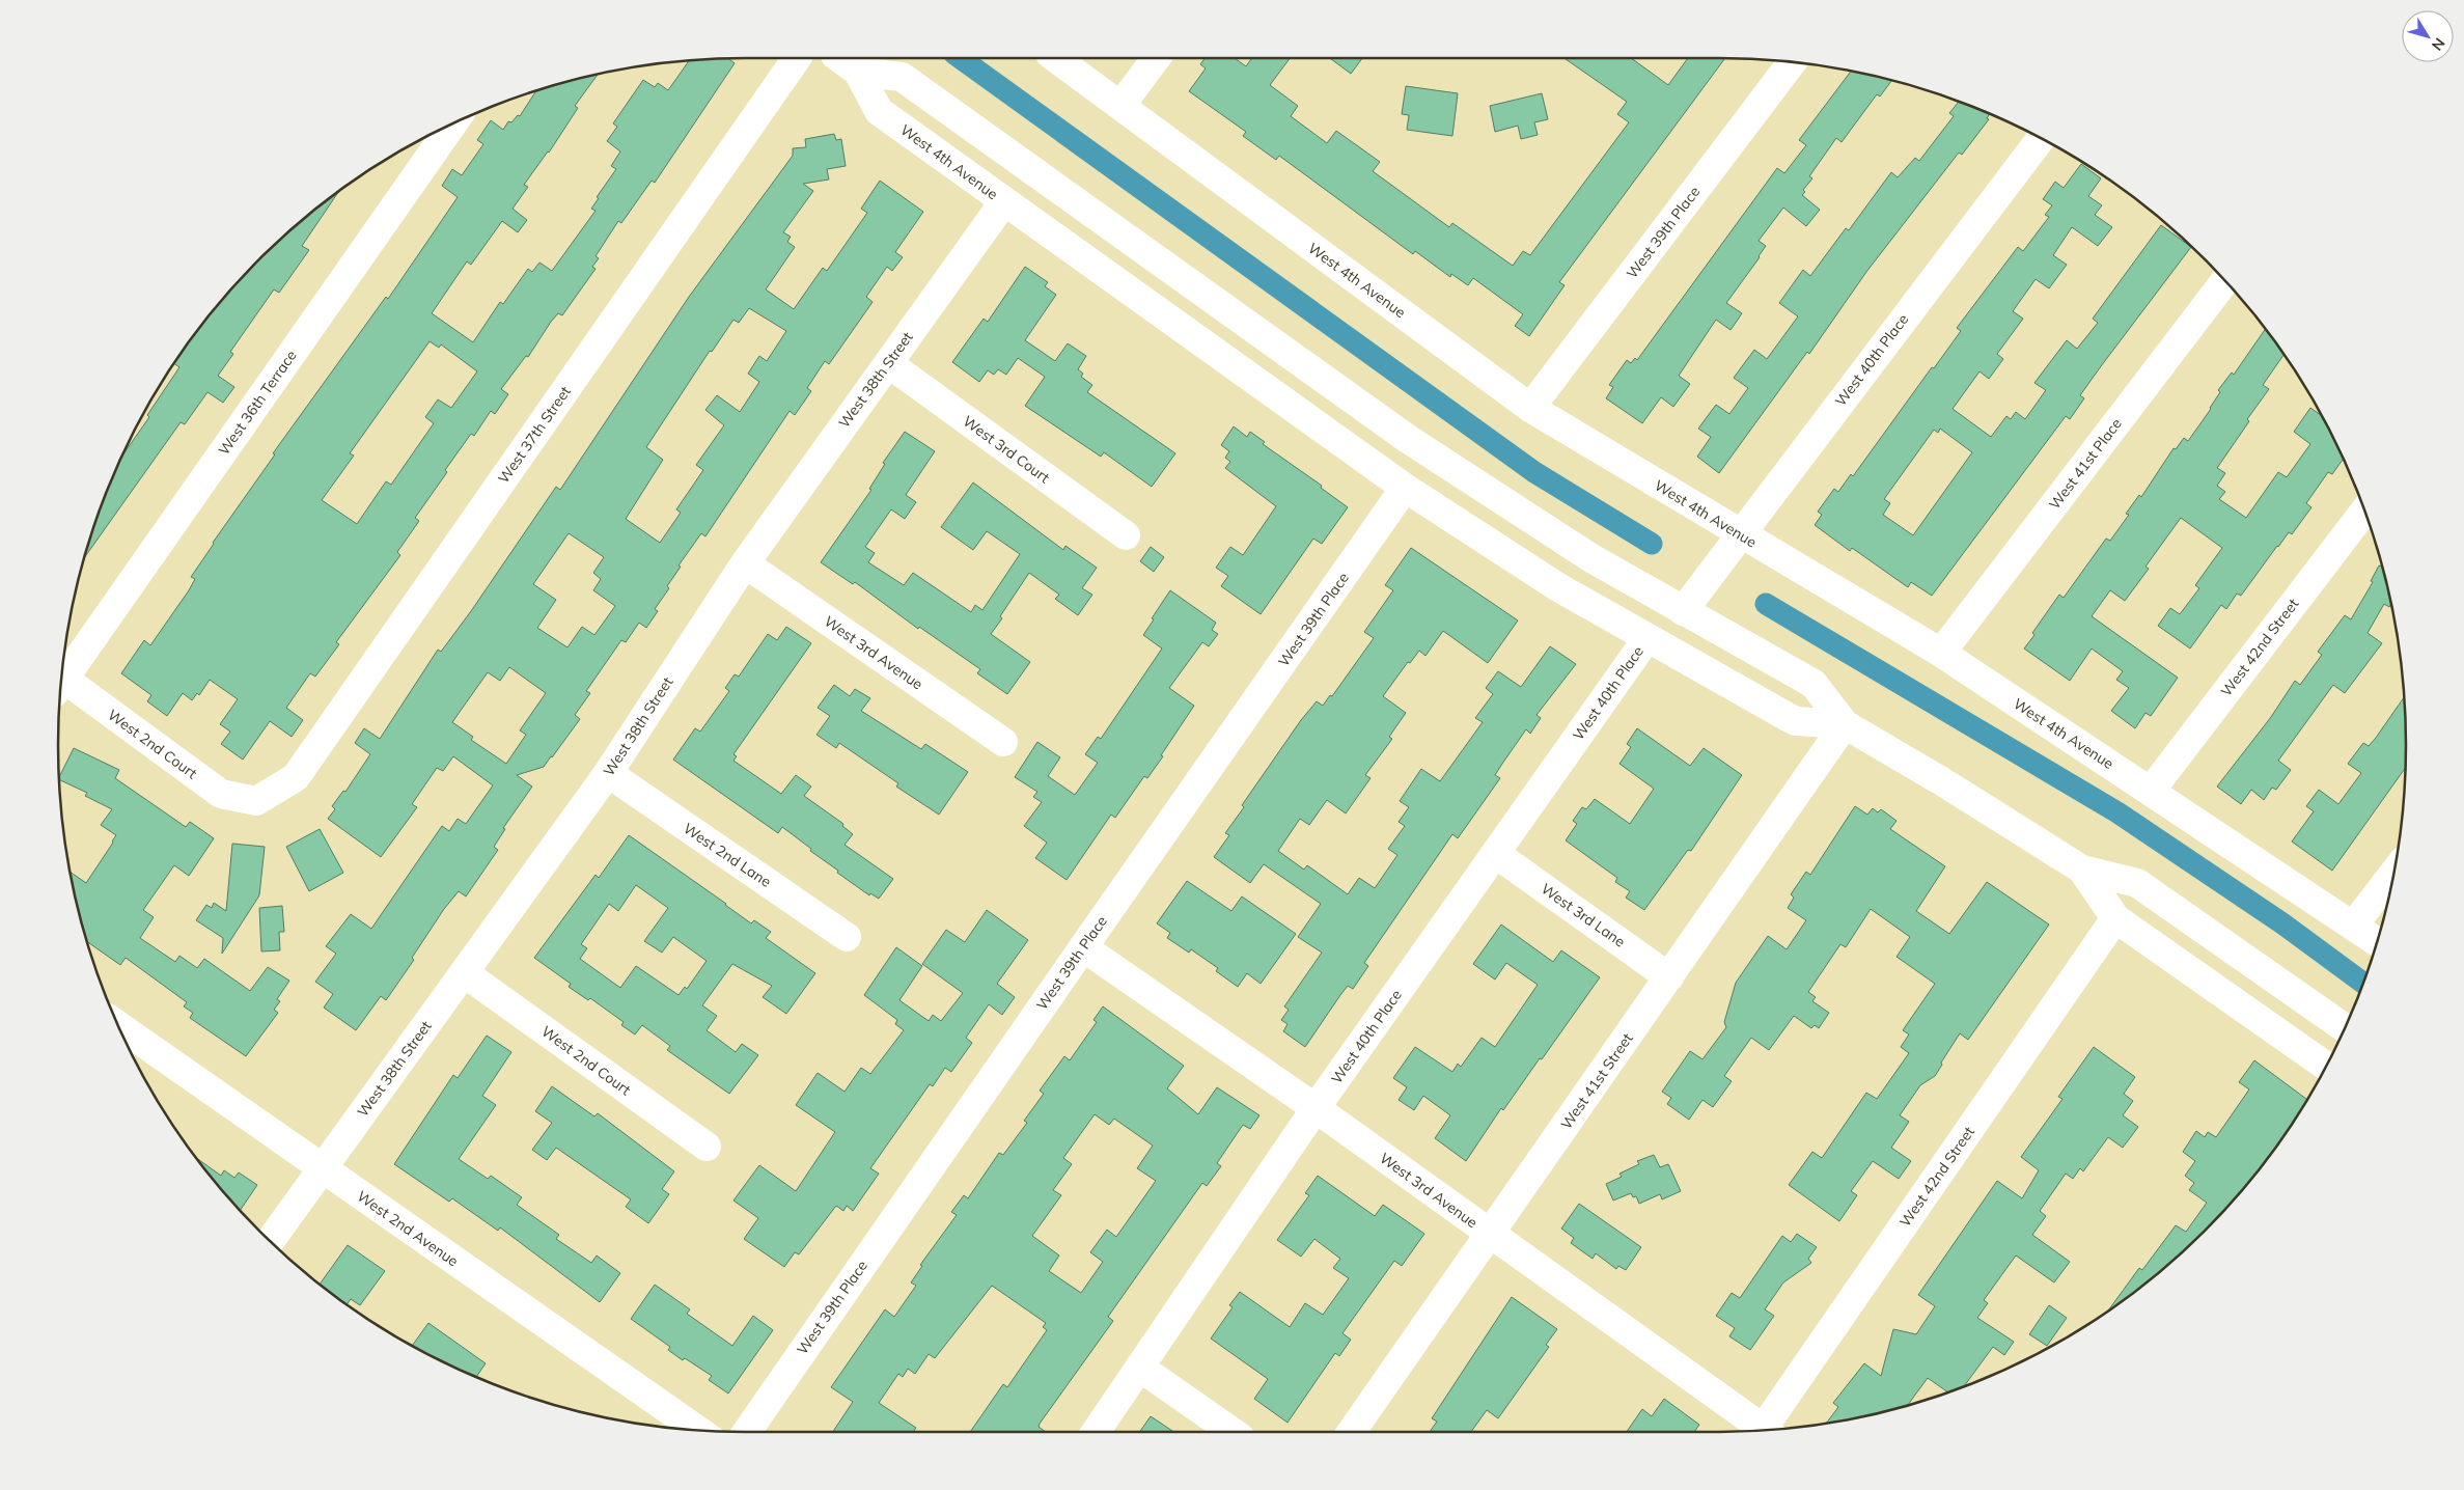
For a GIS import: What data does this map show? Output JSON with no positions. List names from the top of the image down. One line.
{"streets":{"street":["West 4th Avenue","West 39th Place","West 40th Place","West 38th Street","West 36th Terrace","West 37th Street","West 3rd Court","West 41st Place","West 42nd Street","West 3rd Avenue","West 2nd Court","West 2nd Lane","West 3rd Lane","West 41st Street","West 2nd Avenue"]},"crossings":[["West 4th Avenue","West 39th Place"],["West 4th Avenue","West 40th Place"],["West 4th Avenue","West 38th Street"],["West 4th Avenue","West 41st Place"],["West 4th Avenue","West 42nd Street"],["West 4th Avenue","West 41st Street"],["West 39th Place","West 3rd Avenue"],["West 40th Place","West 3rd Avenue"],["West 40th Place","West 3rd Lane"],["West 38th Street","West 3rd Court"],["West 38th Street","West 3rd Avenue"],["West 38th Street","West 2nd Court"],["West 38th Street","West 2nd Lane"],["West 38th Street","West 2nd Avenue"],["West 37th Street","West 2nd Court"],["West 3rd Avenue","West 41st Street"],["West 3rd Lane","West 41st Street"]],"north":"bottom right"}
